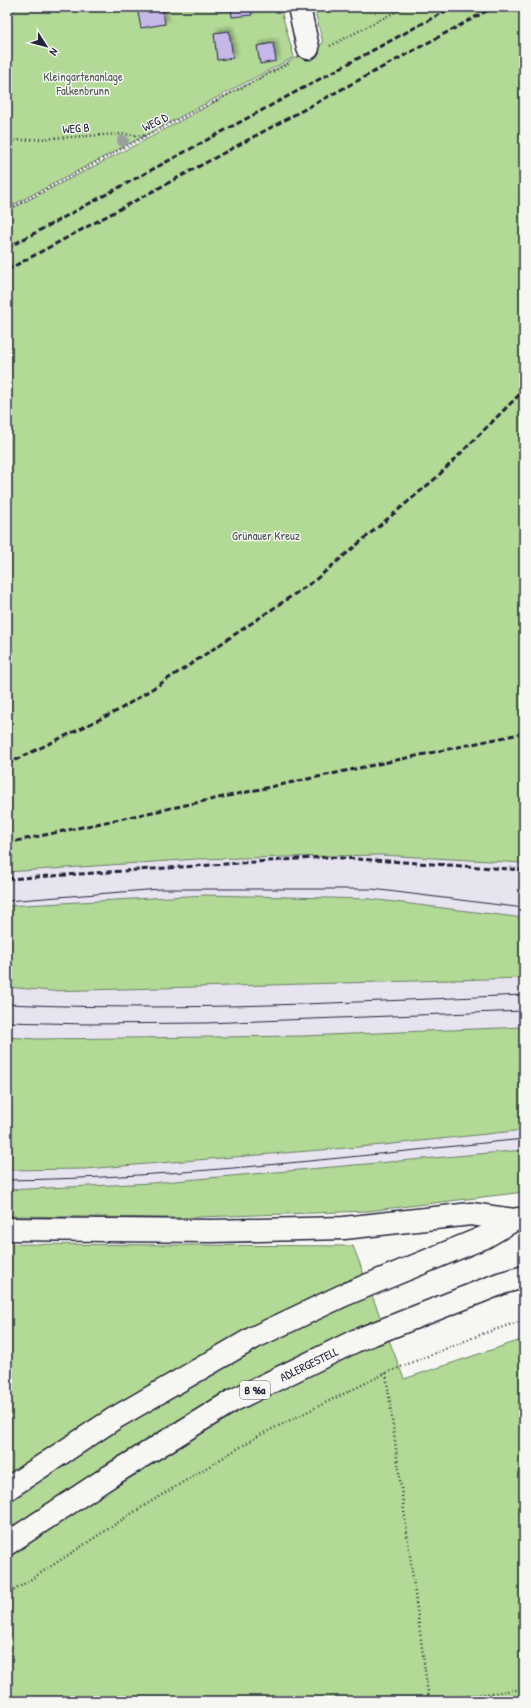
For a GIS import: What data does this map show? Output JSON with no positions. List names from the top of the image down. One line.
{"streets":{"main road":["ADLERGESTELL","B 96a"],"path":["WEG D","WEG B"]},"crossings":[["WEG D","WEG B"]],"parks":["Kleingartenanlage Falkenbrunn","Grünauer Kreuz"],"north":"bottom right"}
